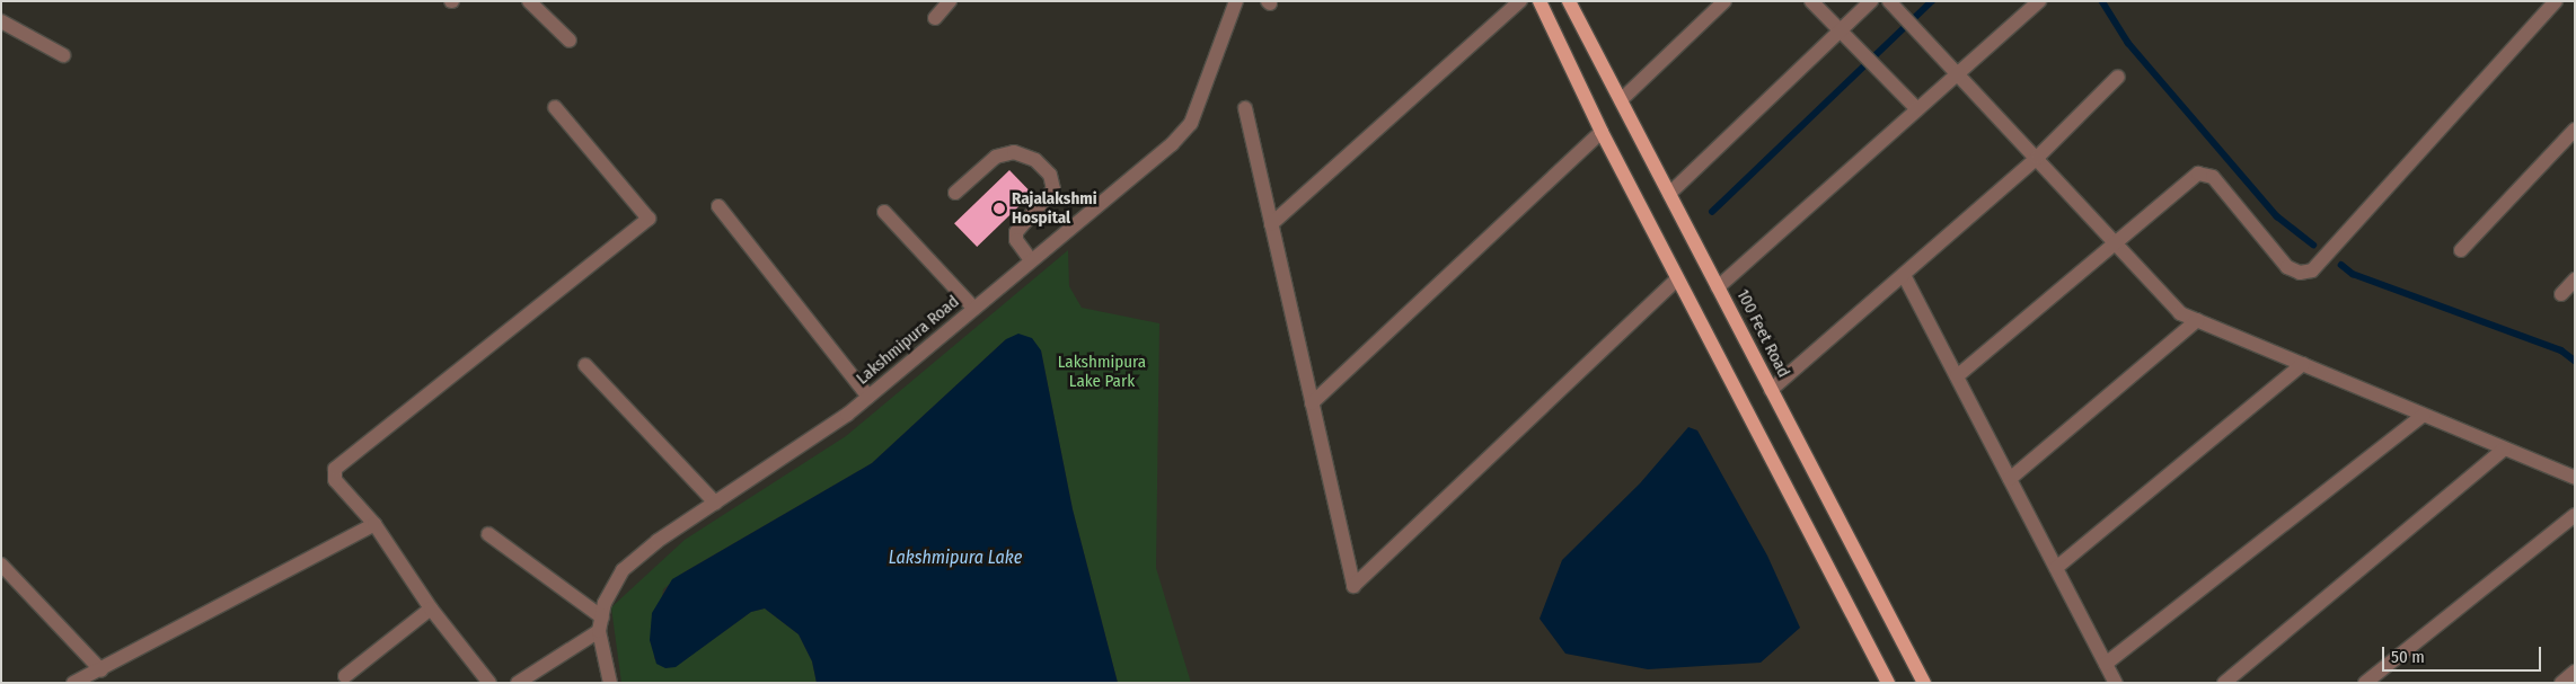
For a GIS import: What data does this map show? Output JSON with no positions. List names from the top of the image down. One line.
{"streets":{"main road":["100 Feet Road"],"street":["Lakshmipura Road"]},"water":["Lakshmipura Lake"],"parks":["Lakshmipura Lake Park"],"places":["Rajalakshmi Hospital"],"scale_bar":"50 m"}
